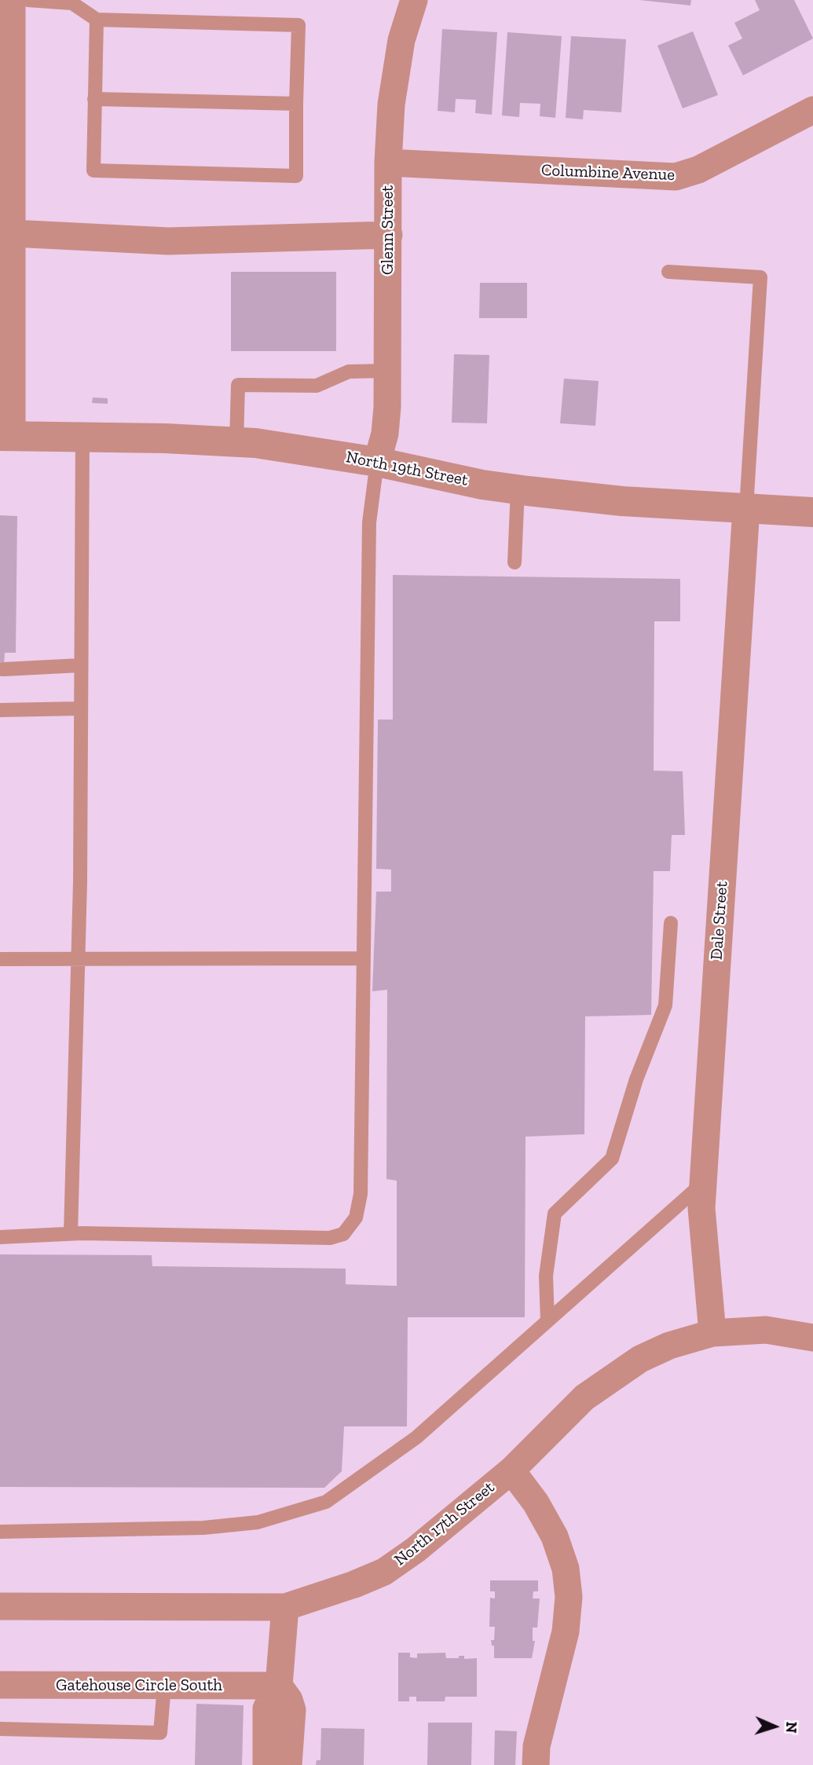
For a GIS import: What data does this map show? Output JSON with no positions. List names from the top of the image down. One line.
{"streets":{"street":["Columbine Avenue","Glenn Street","North 19th Street","Dale Street","North 17th Street","Gatehouse Circle South"]},"crossings":[["Columbine Avenue","Glenn Street"],["Glenn Street","North 19th Street"],["North 19th Street","Dale Street"],["Dale Street","North 17th Street"]],"north":"right"}
